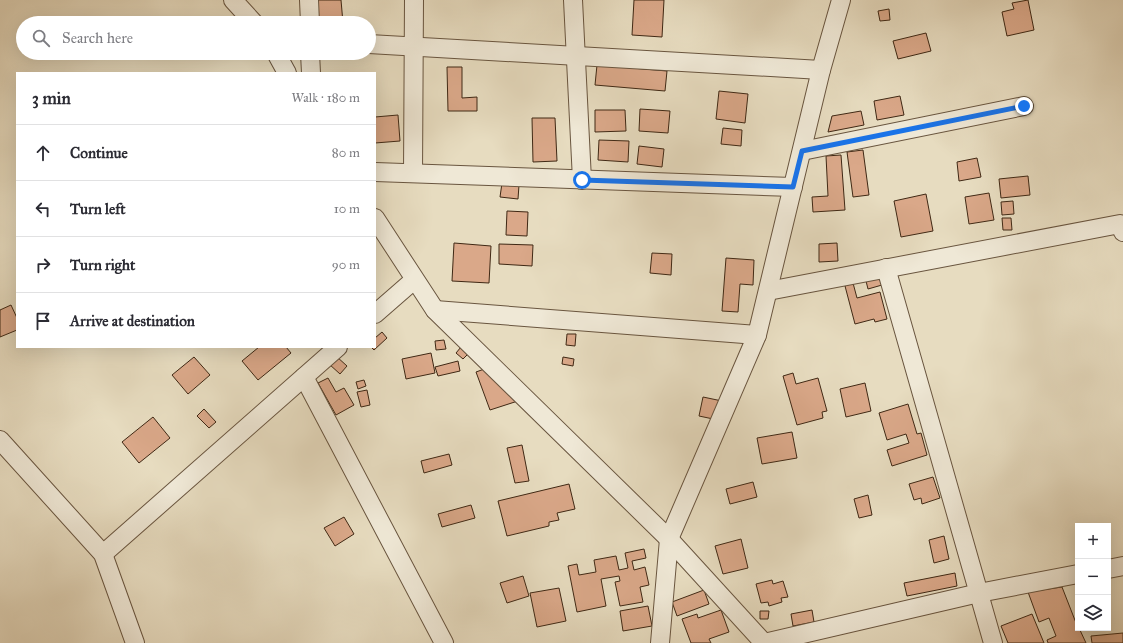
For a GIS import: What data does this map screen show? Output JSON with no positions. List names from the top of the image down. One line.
{"page":{"search":"Search here","heading":["3 min","Walk · 180 m"],"list":[["Continue","80 m"],["Turn left","10 m"],["Turn right","90 m"],"Arrive at destination"],"map_buttons":["+","−"]}}
